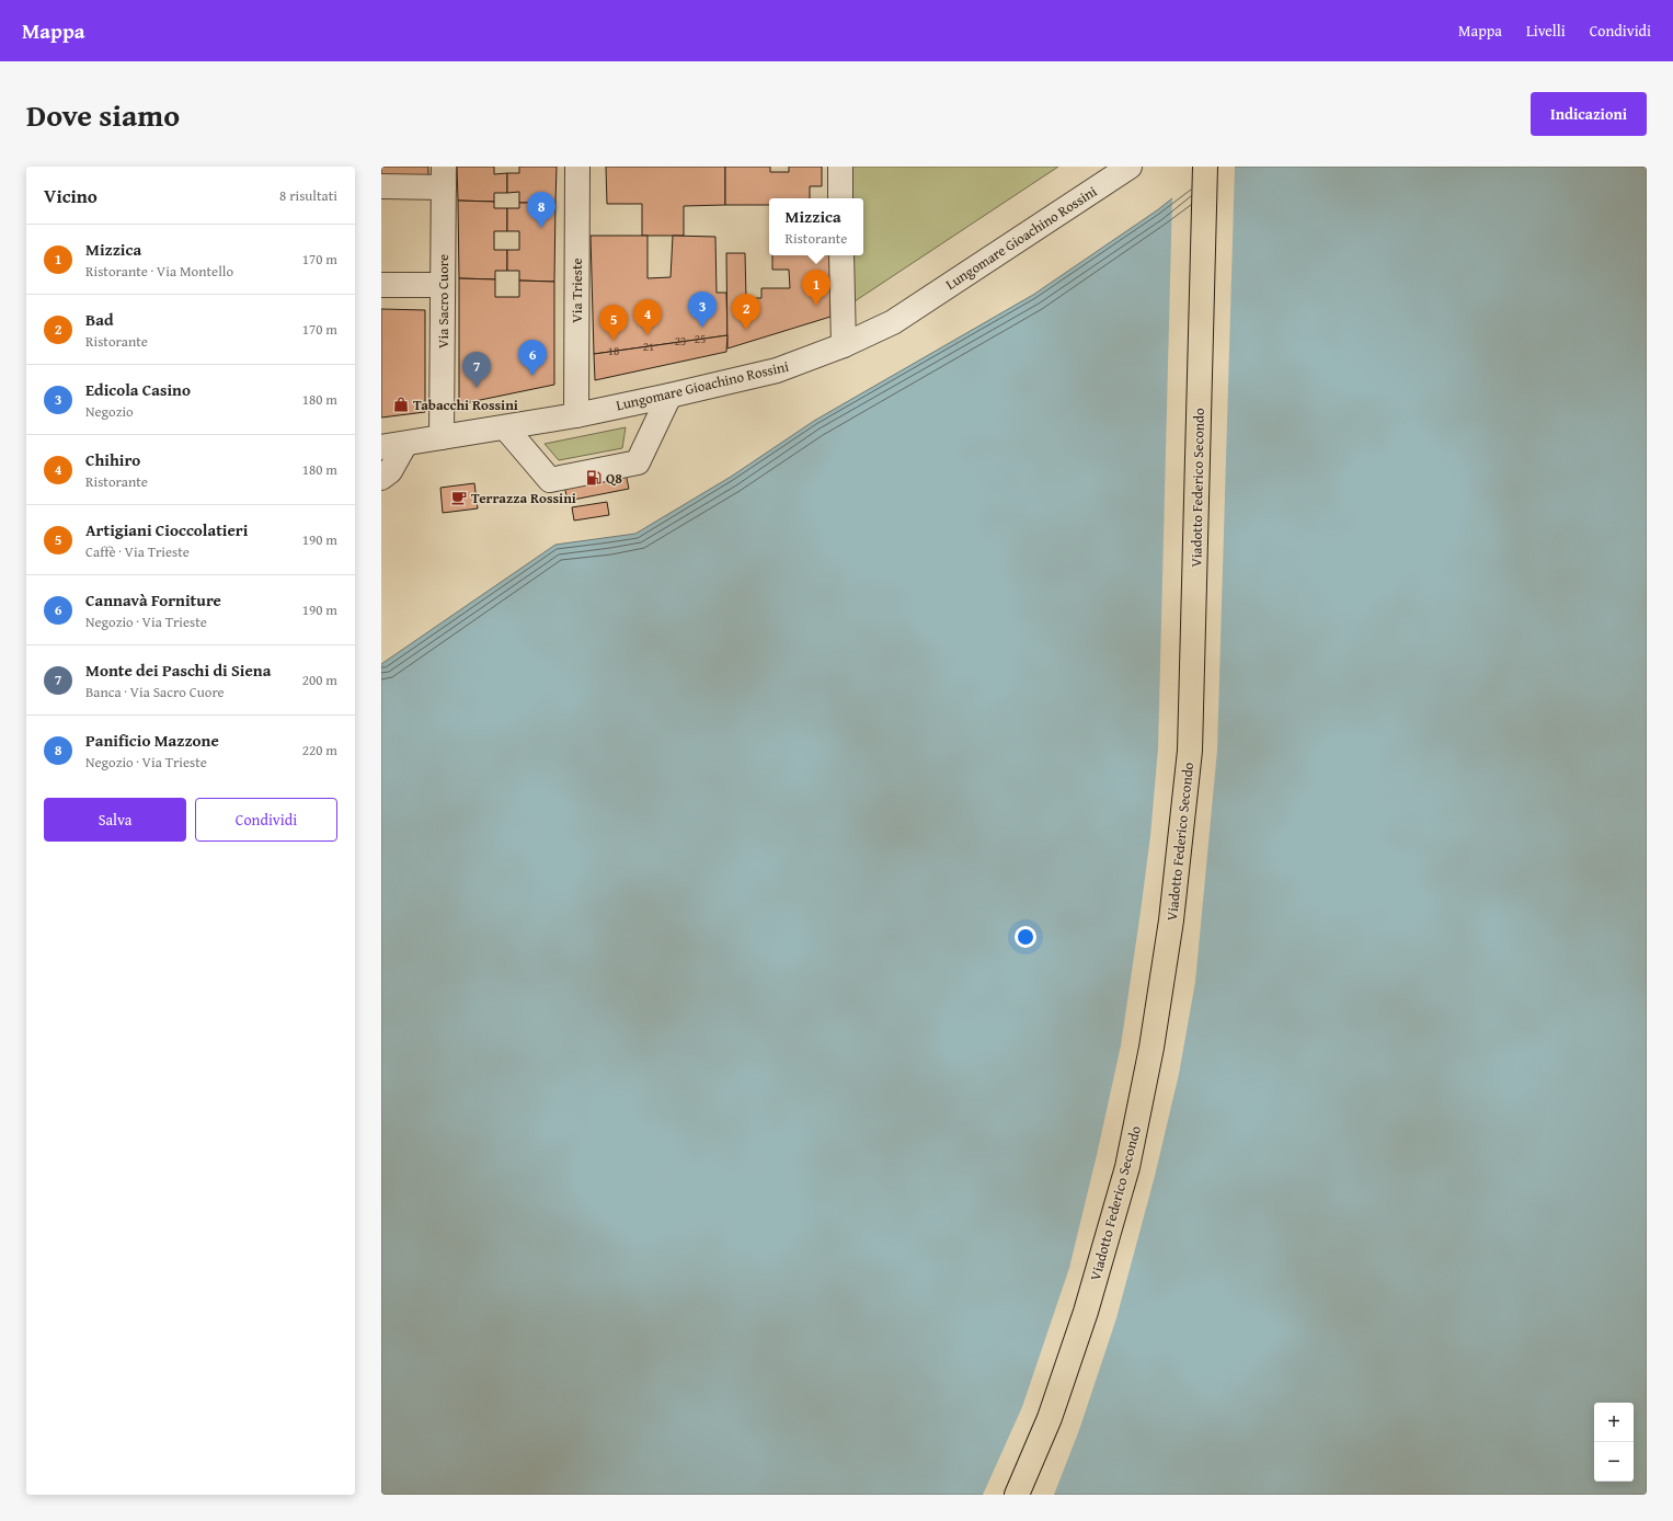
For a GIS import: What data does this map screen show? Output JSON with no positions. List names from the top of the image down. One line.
{"streets":{"main road":["Viadotto Federico Secondo"],"street":["Lungomare Gioachino Rossini","Via Trieste","Via Sacro Cuore"]},"crossings":[["Lungomare Gioachino Rossini","Via Trieste"],["Lungomare Gioachino Rossini","Via Sacro Cuore"]],"places":{"shop":["Tabacchi Rossini"],"fuel station":["Q8"],"cafe":["Terrazza Rossini"]},"house_numbers":["25","23","21","18"],"page":{"header":"Mappa","nav":["Mappa","Livelli","Condividi"],"title":"Dove siamo","buttons":["Indicazioni",["Salva","Condividi"]],"heading":["Vicino","8 risultati"],"pins":["8","1","3","2","4","5","6","7"],"popup":["Mizzica","Ristorante"],"list":[{"mark":"1","name":"Mizzica","note":"Ristorante · Via Montello","value":"170 m"},{"mark":"2","name":"Bad","note":"Ristorante","value":"170 m"},{"mark":"3","name":"Edicola Casino","note":"Negozio","value":"180 m"},{"mark":"4","name":"Chihiro","note":"Ristorante","value":"180 m"},{"mark":"5","name":"Artigiani Cioccolatieri","note":"Caffè · Via Trieste","value":"190 m"},{"mark":"6","name":"Cannavà Forniture","note":"Negozio · Via Trieste","value":"190 m"},{"mark":"7","name":"Monte dei Paschi di Siena","note":"Banca · Via Sacro Cuore","value":"200 m"},{"mark":"8","name":"Panificio Mazzone","note":"Negozio · Via Trieste","value":"220 m"}],"map_buttons":["+","−"]}}
